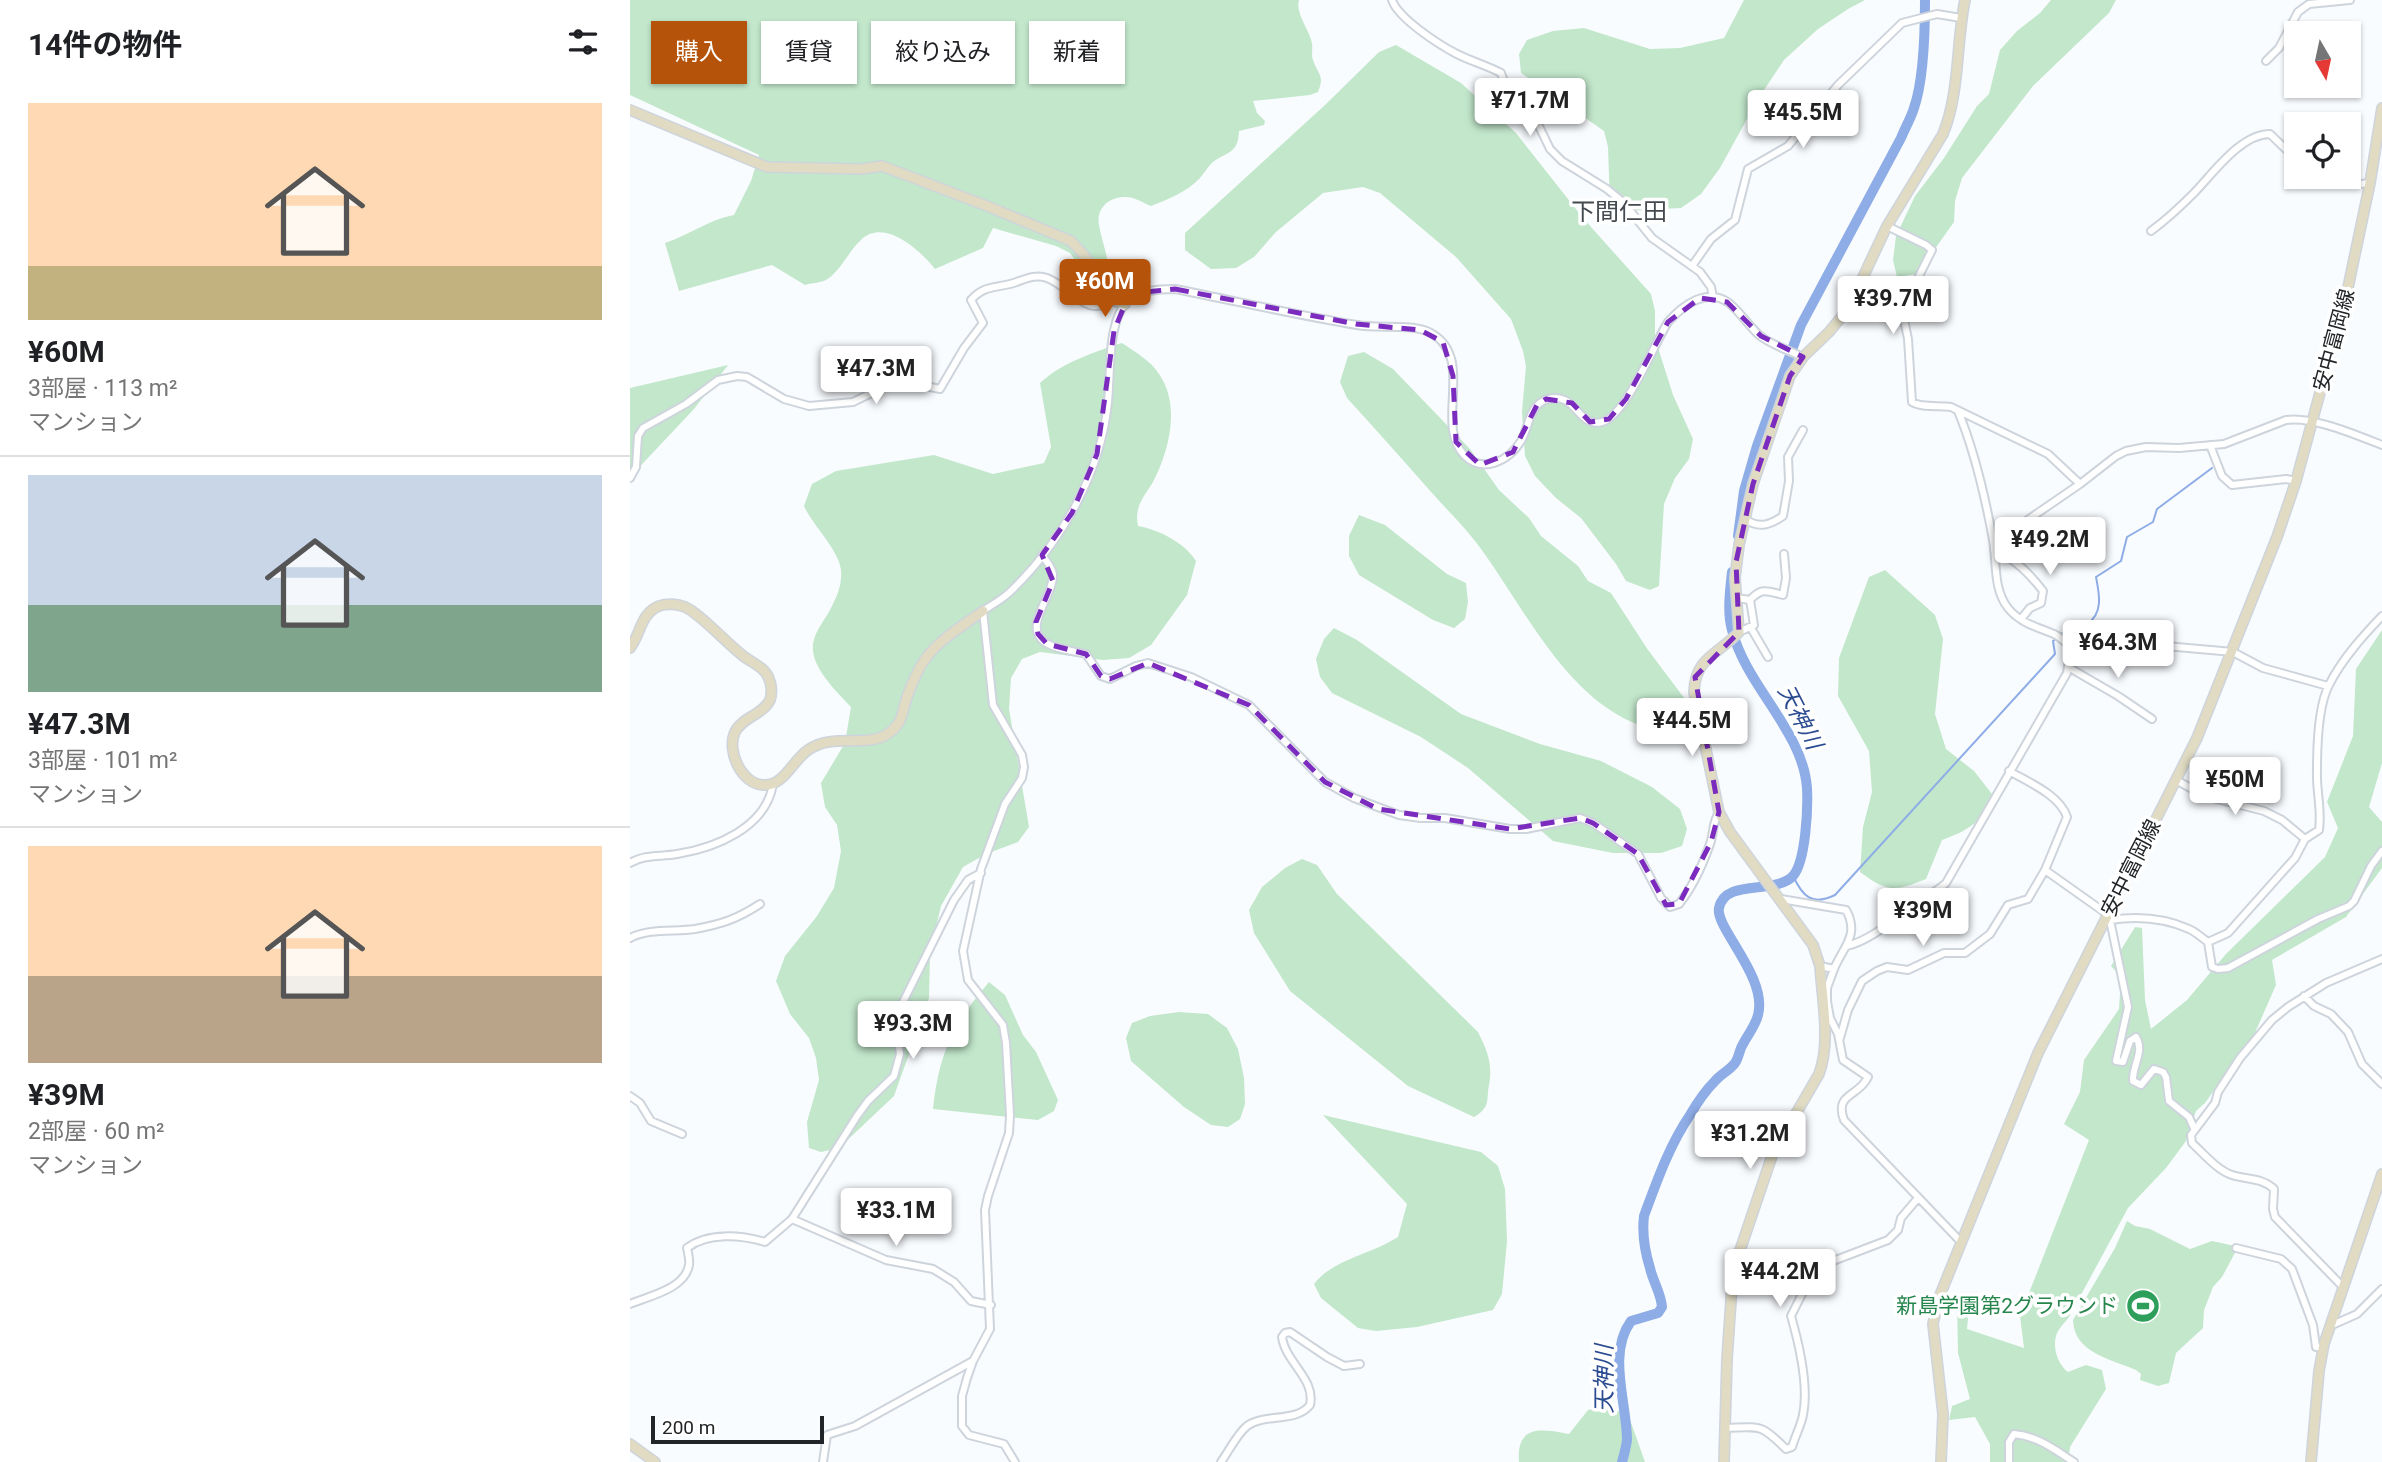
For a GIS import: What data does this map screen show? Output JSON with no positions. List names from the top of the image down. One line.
{"streets":{"street":["安中富岡線"]},"districts":["下間仁田"],"water":["天神川"],"places":{"sports":["新島学園第2グラウンド"]},"scale_bar":"200 m","north":"bottom","page":{"heading":"14件の物件","chip":["購入","賃貸","絞り込み","新着"],"price":["¥71.7M","¥45.5M","¥60M","¥39.7M","¥47.3M","¥49.2M","¥64.3M","¥44.5M","¥50M","¥39M","¥93.3M","¥31.2M","¥33.1M","¥44.2M"],"list":[{"name":"¥60M","note":"3部屋 · 113 m² · マンション"},{"name":"¥47.3M","note":"3部屋 · 101 m² · マンション"},{"name":"¥39M","note":"2部屋 · 60 m² · マンション"}],"scale":"200 m"}}
